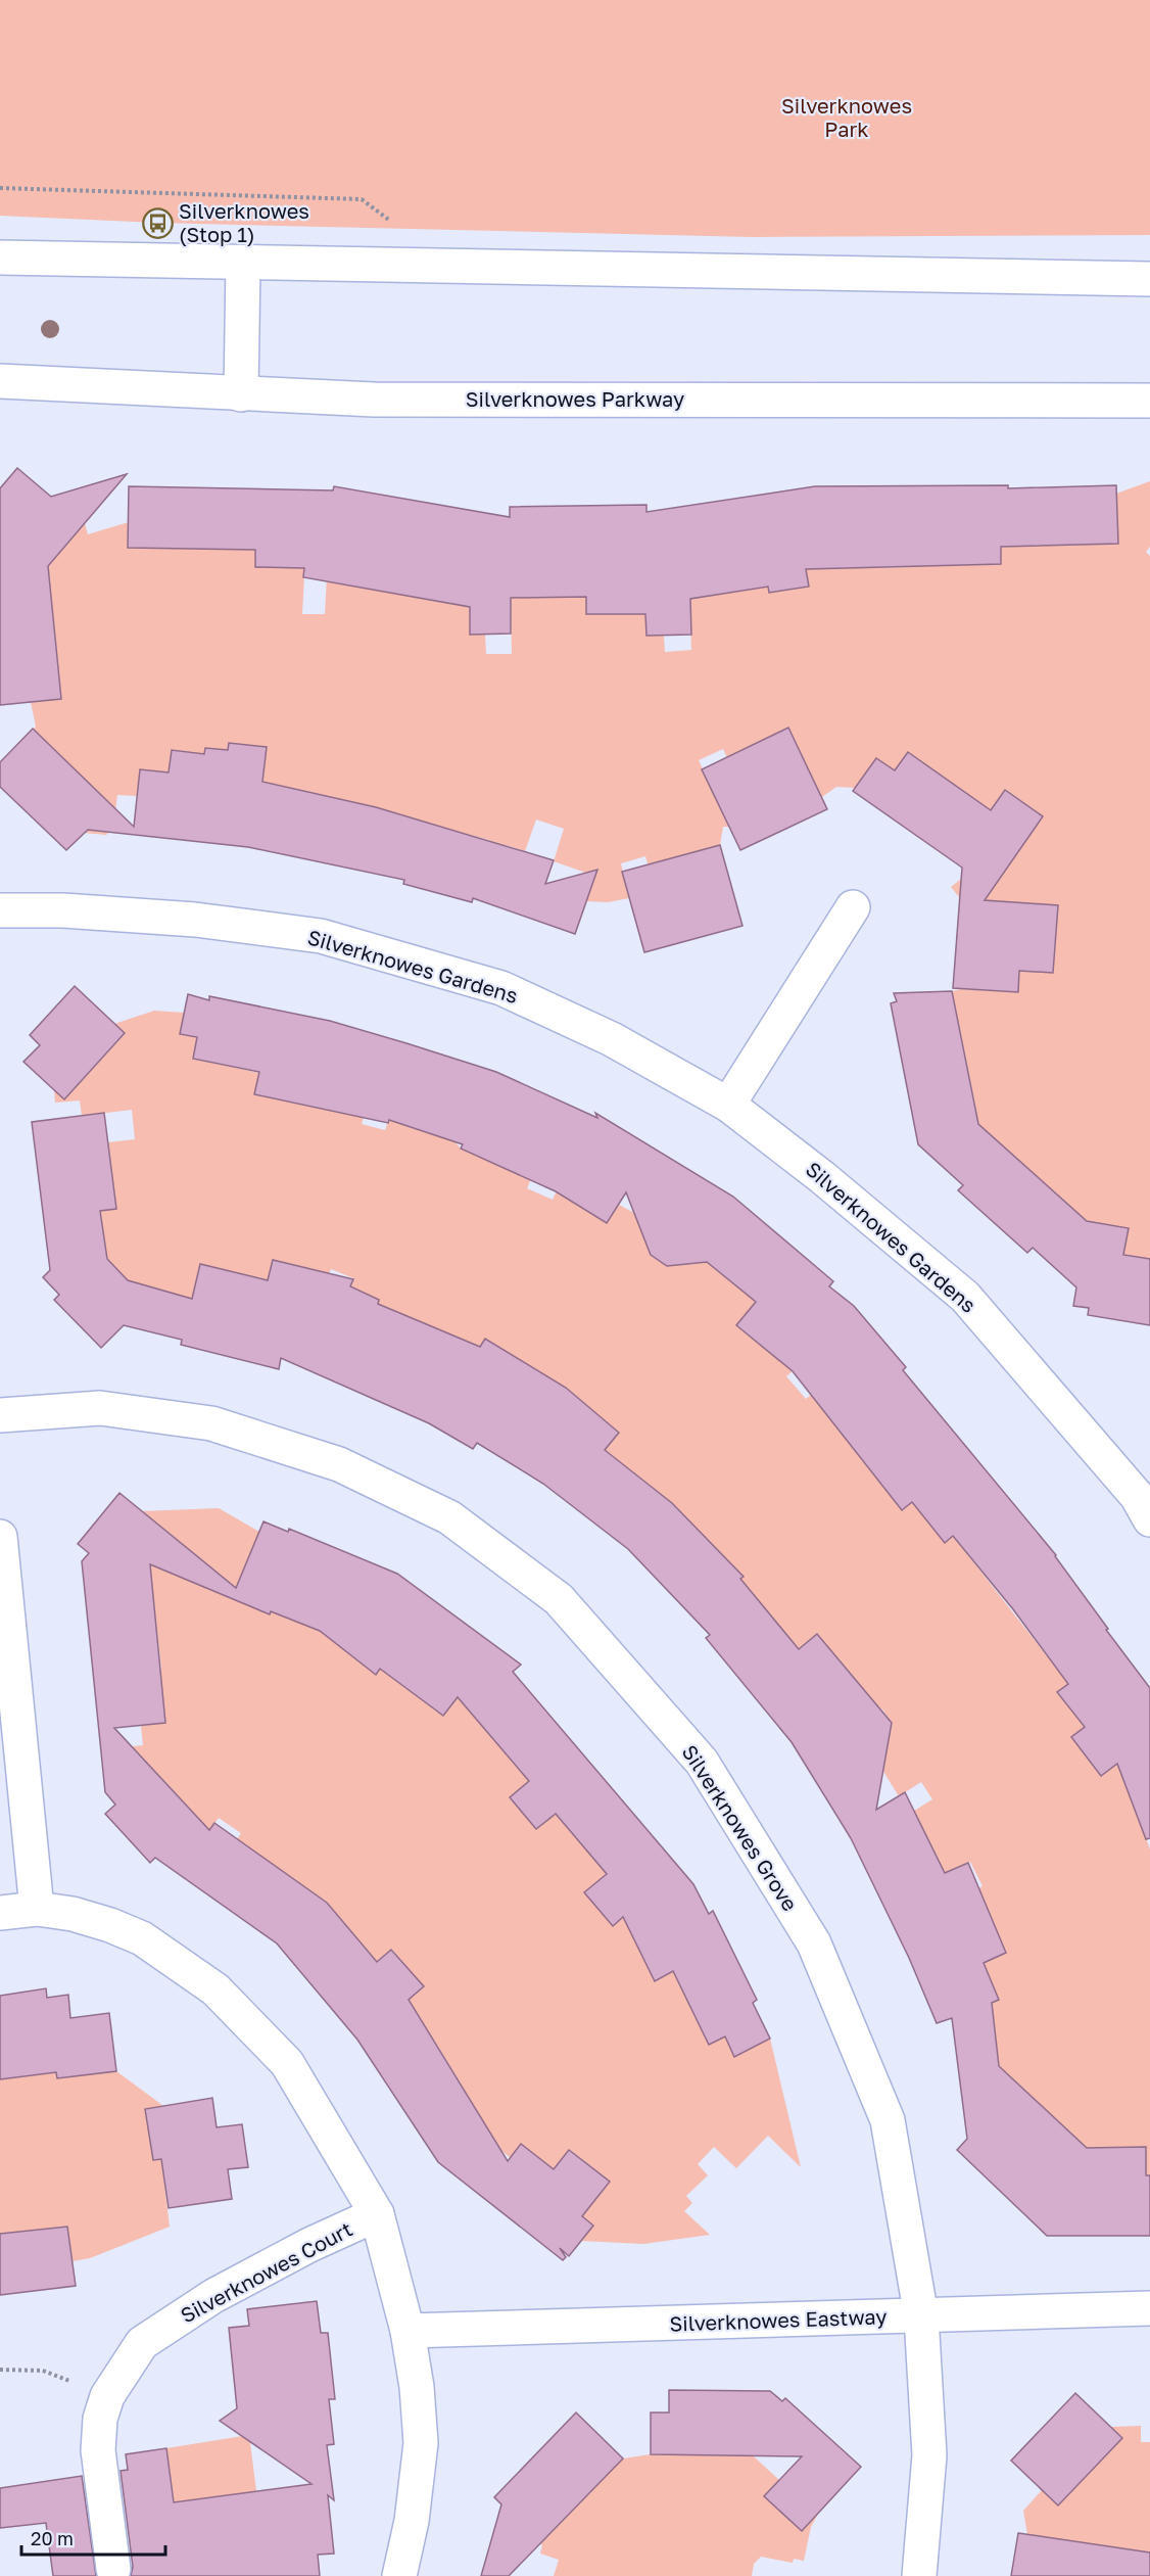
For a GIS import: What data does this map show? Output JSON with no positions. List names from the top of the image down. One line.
{"streets":{"street":["Silverknowes Parkway","Silverknowes Gardens","Silverknowes Grove","Silverknowes Court","Silverknowes Eastway"]},"crossings":[["Silverknowes Grove","Silverknowes Eastway"],["Silverknowes Court","Silverknowes Eastway"]],"parks":["Silverknowes Park"],"places":{"bus stop":["Silverknowes (Stop 1)"]},"scale_bar":"20 m"}
